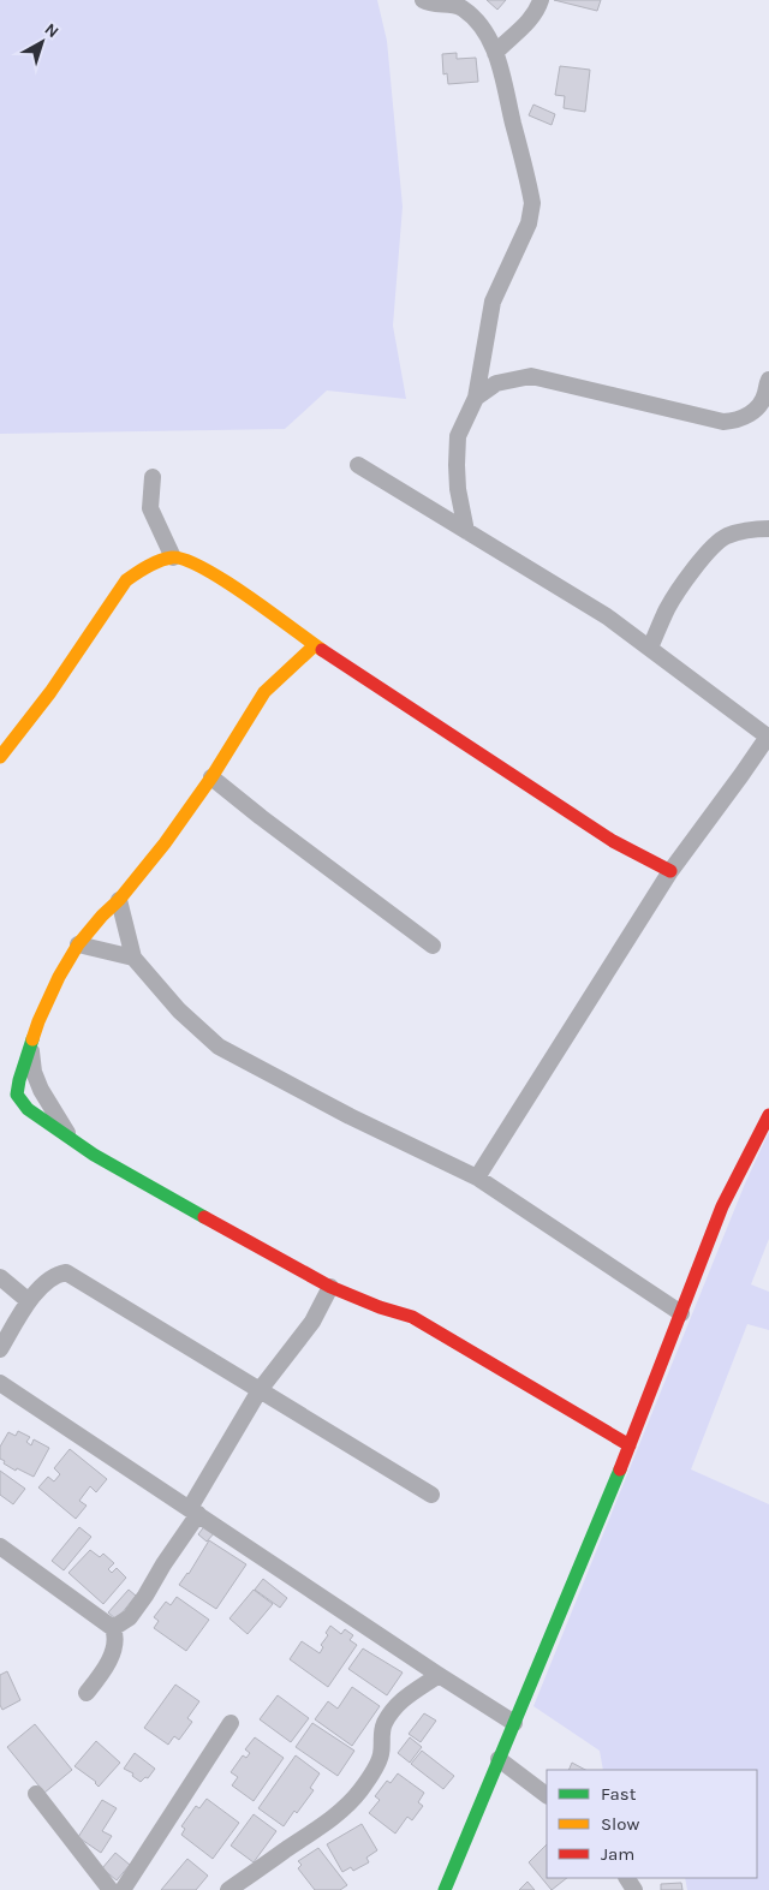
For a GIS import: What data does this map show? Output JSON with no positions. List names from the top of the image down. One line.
{"legend":["Fast","Slow","Jam"],"north":"top right"}
